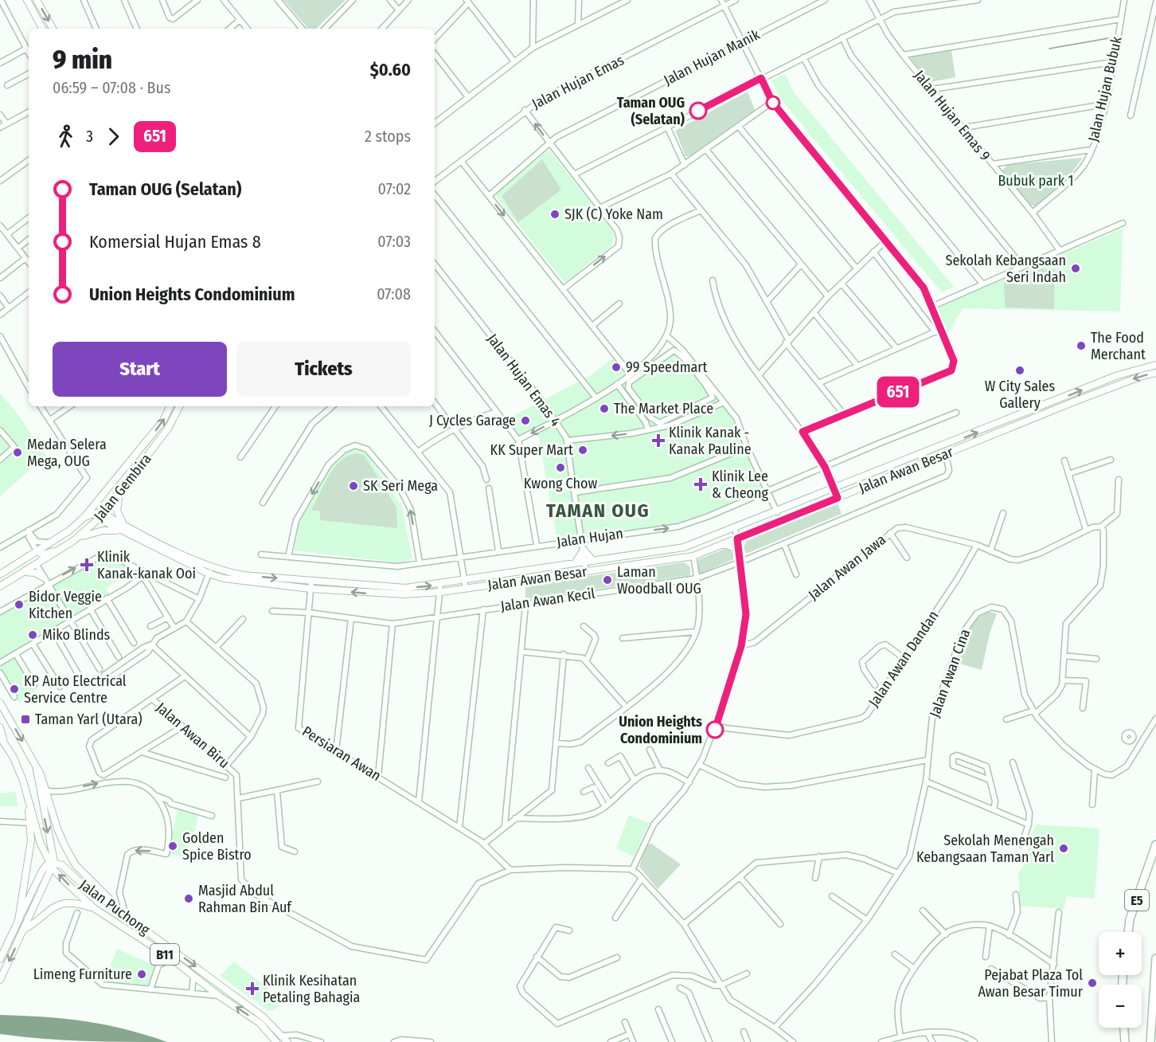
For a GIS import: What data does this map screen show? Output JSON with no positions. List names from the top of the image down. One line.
{"streets":{"highway":["E5"],"main road":["Jalan Awan Besar","Jalan Gembira","Jalan Puchong","B11"],"street":["Jalan Hujan Manik","Jalan Hujan Emas","Jalan Hujan Bubuk","Jalan Hujan Emas 9","Jalan Hujan Emas 4","Jalan Hujan","Jalan Awan Jawa","Jalan Awan Kecil","Jalan Awan Dandan","Jalan Awan Cina","Jalan Awan Biru","Persiaran Awan"]},"crossings":[["Jalan Hujan Bubuk","Jalan Hujan Emas 9"],["Jalan Hujan Emas 4","Jalan Awan Besar"],["Jalan Hujan Emas 4","Jalan Hujan"],["Jalan Awan Besar","Jalan Gembira"],["Jalan Awan Besar","Jalan Awan Kecil"],["Jalan Awan Besar","Persiaran Awan"],["Jalan Awan Jawa","Jalan Awan Dandan"],["Jalan Awan Kecil","Persiaran Awan"],["Jalan Awan Biru","Persiaran Awan"]],"districts":["TAMAN OUG"],"parks":["Bubuk park 1"],"places":{"other":["Taman OUG (Selatan)","SJK (C) Yoke Nam","Sekolah Kebangsaan Seri Indah","The Food Merchant","99 Speedmart","W City Sales Gallery","The Market Place","J Cycles Garage","KK Super Mart","Medan Selera Mega, OUG","Kwong Chow","SK Seri Mega","Laman Woodball OUG","Bidor Veggie Kitchen","Miko Blinds","KP Auto Electrical Service Centre","Union Heights Condominium","Golden Spice Bistro","Sekolah Menengah Kebangsaan Taman Yarl","Masjid Abdul Rahman Bin Auf","Limeng Furniture","Pejabat Plaza Tol Awan Besar Timur"],"health":["Klinik Kanak - Kanak Pauline","Klinik Lee & Cheong","Klinik Kanak-kanak Ooi","Klinik Kesihatan Petaling Bahagia"],"transit":["Taman Yarl (Utara)"]},"lines":["bus line 651"],"page":{"on_map":"651","heading":["9 min","06:59 – 07:08 · Bus","$0.60"],"legs":["3","651","2 stops"],"list":[{"name":"Taman OUG (Selatan)","value":"07:02"},{"name":"Komersial Hujan Emas 8","value":"07:03"},{"name":"Union Heights Condominium","value":"07:08"}],"buttons":["Start","Tickets"],"map_buttons":["+","−"]}}
